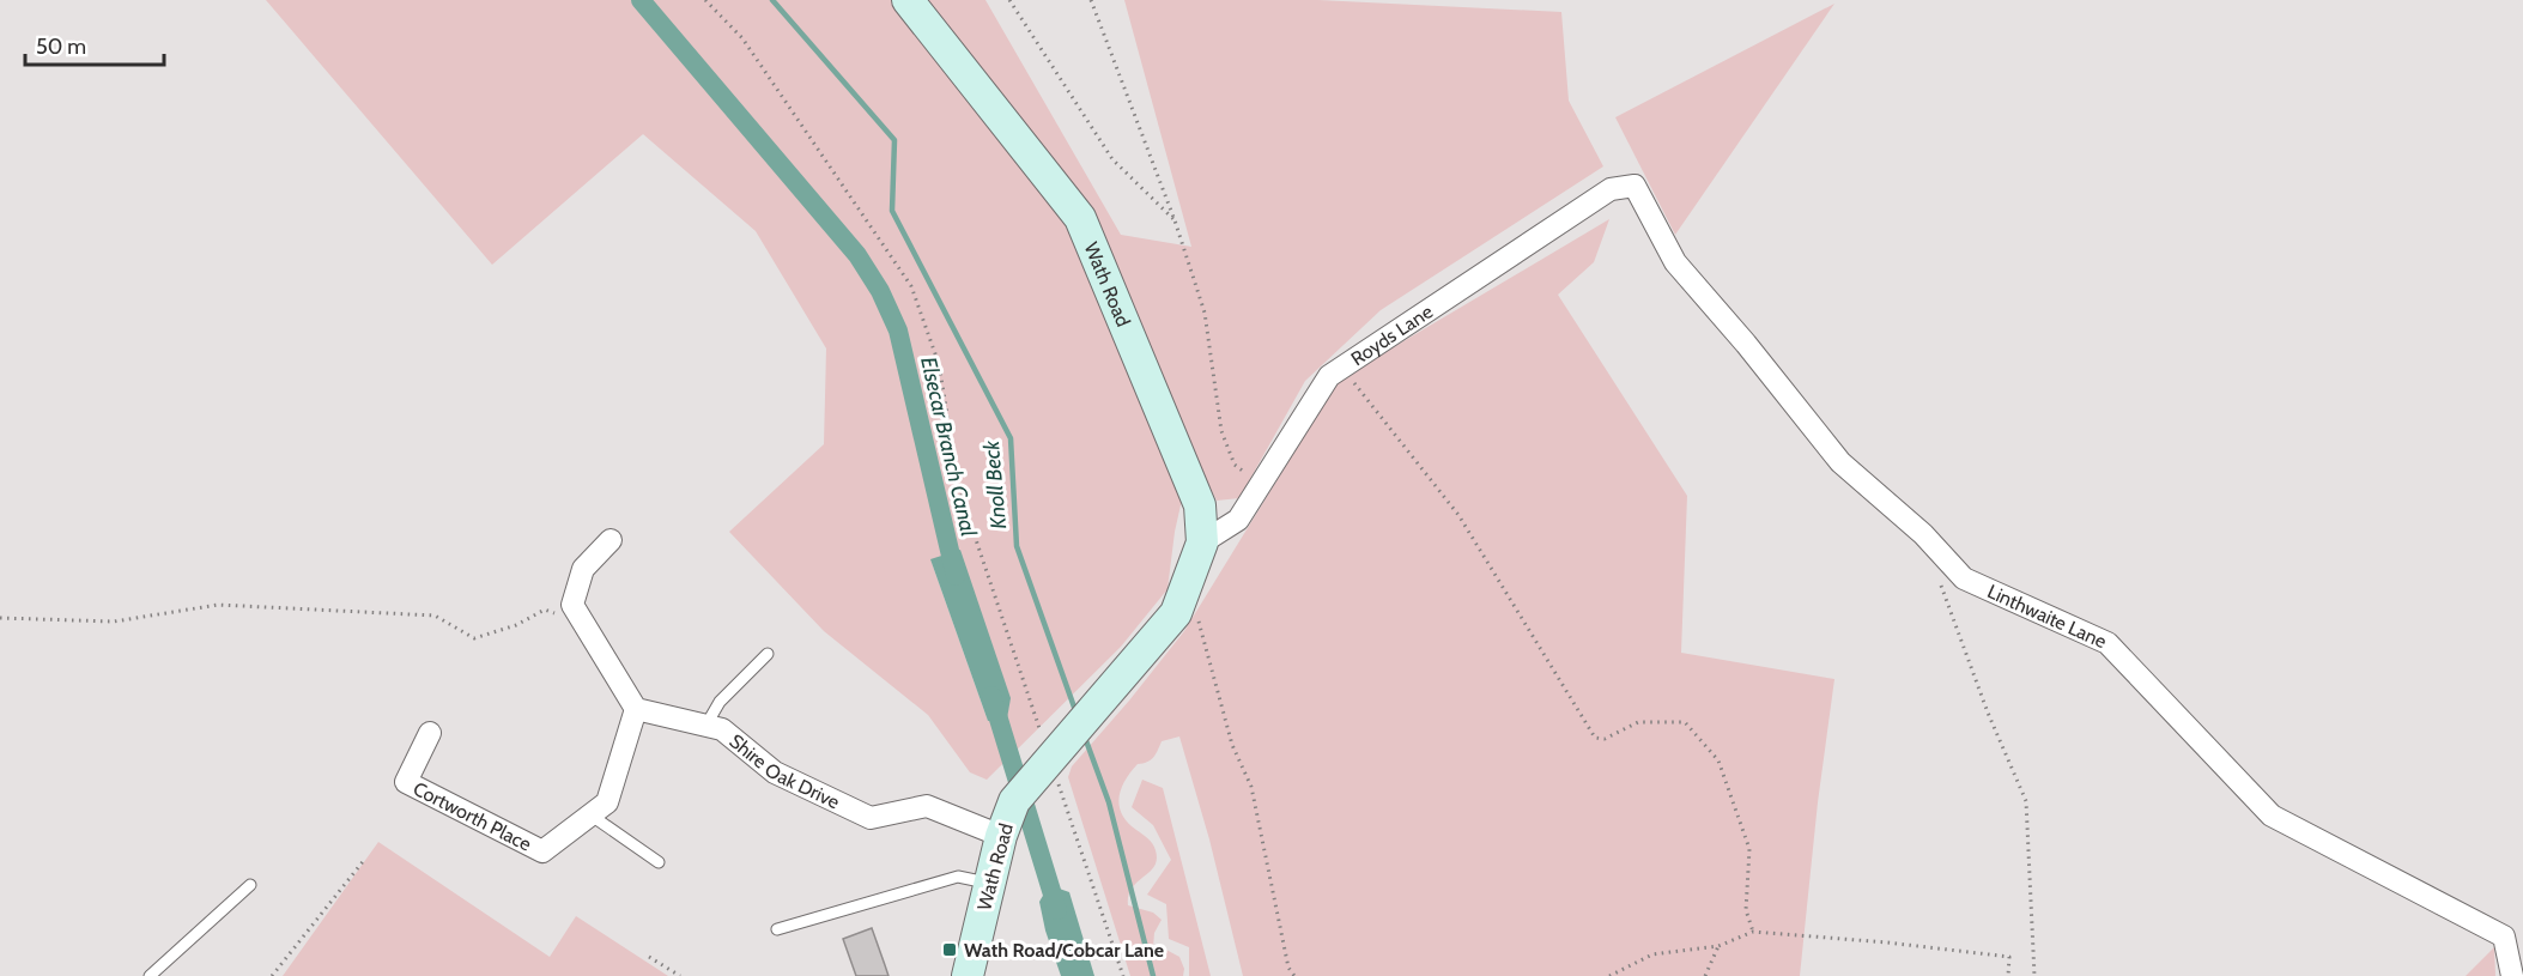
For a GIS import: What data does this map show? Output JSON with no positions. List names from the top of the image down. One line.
{"streets":{"main road":["Wath Road"],"street":["Royds Lane","Linthwaite Lane","Shire Oak Drive","Cortworth Place"]},"crossings":[["Wath Road","Royds Lane"],["Wath Road","Shire Oak Drive"],["Royds Lane","Linthwaite Lane"],["Shire Oak Drive","Cortworth Place"]],"water":["Elsecar Branch Canal","Knoll Beck"],"places":{"transit":["Wath Road/Cobcar Lane"]},"scale_bar":"50 m"}
